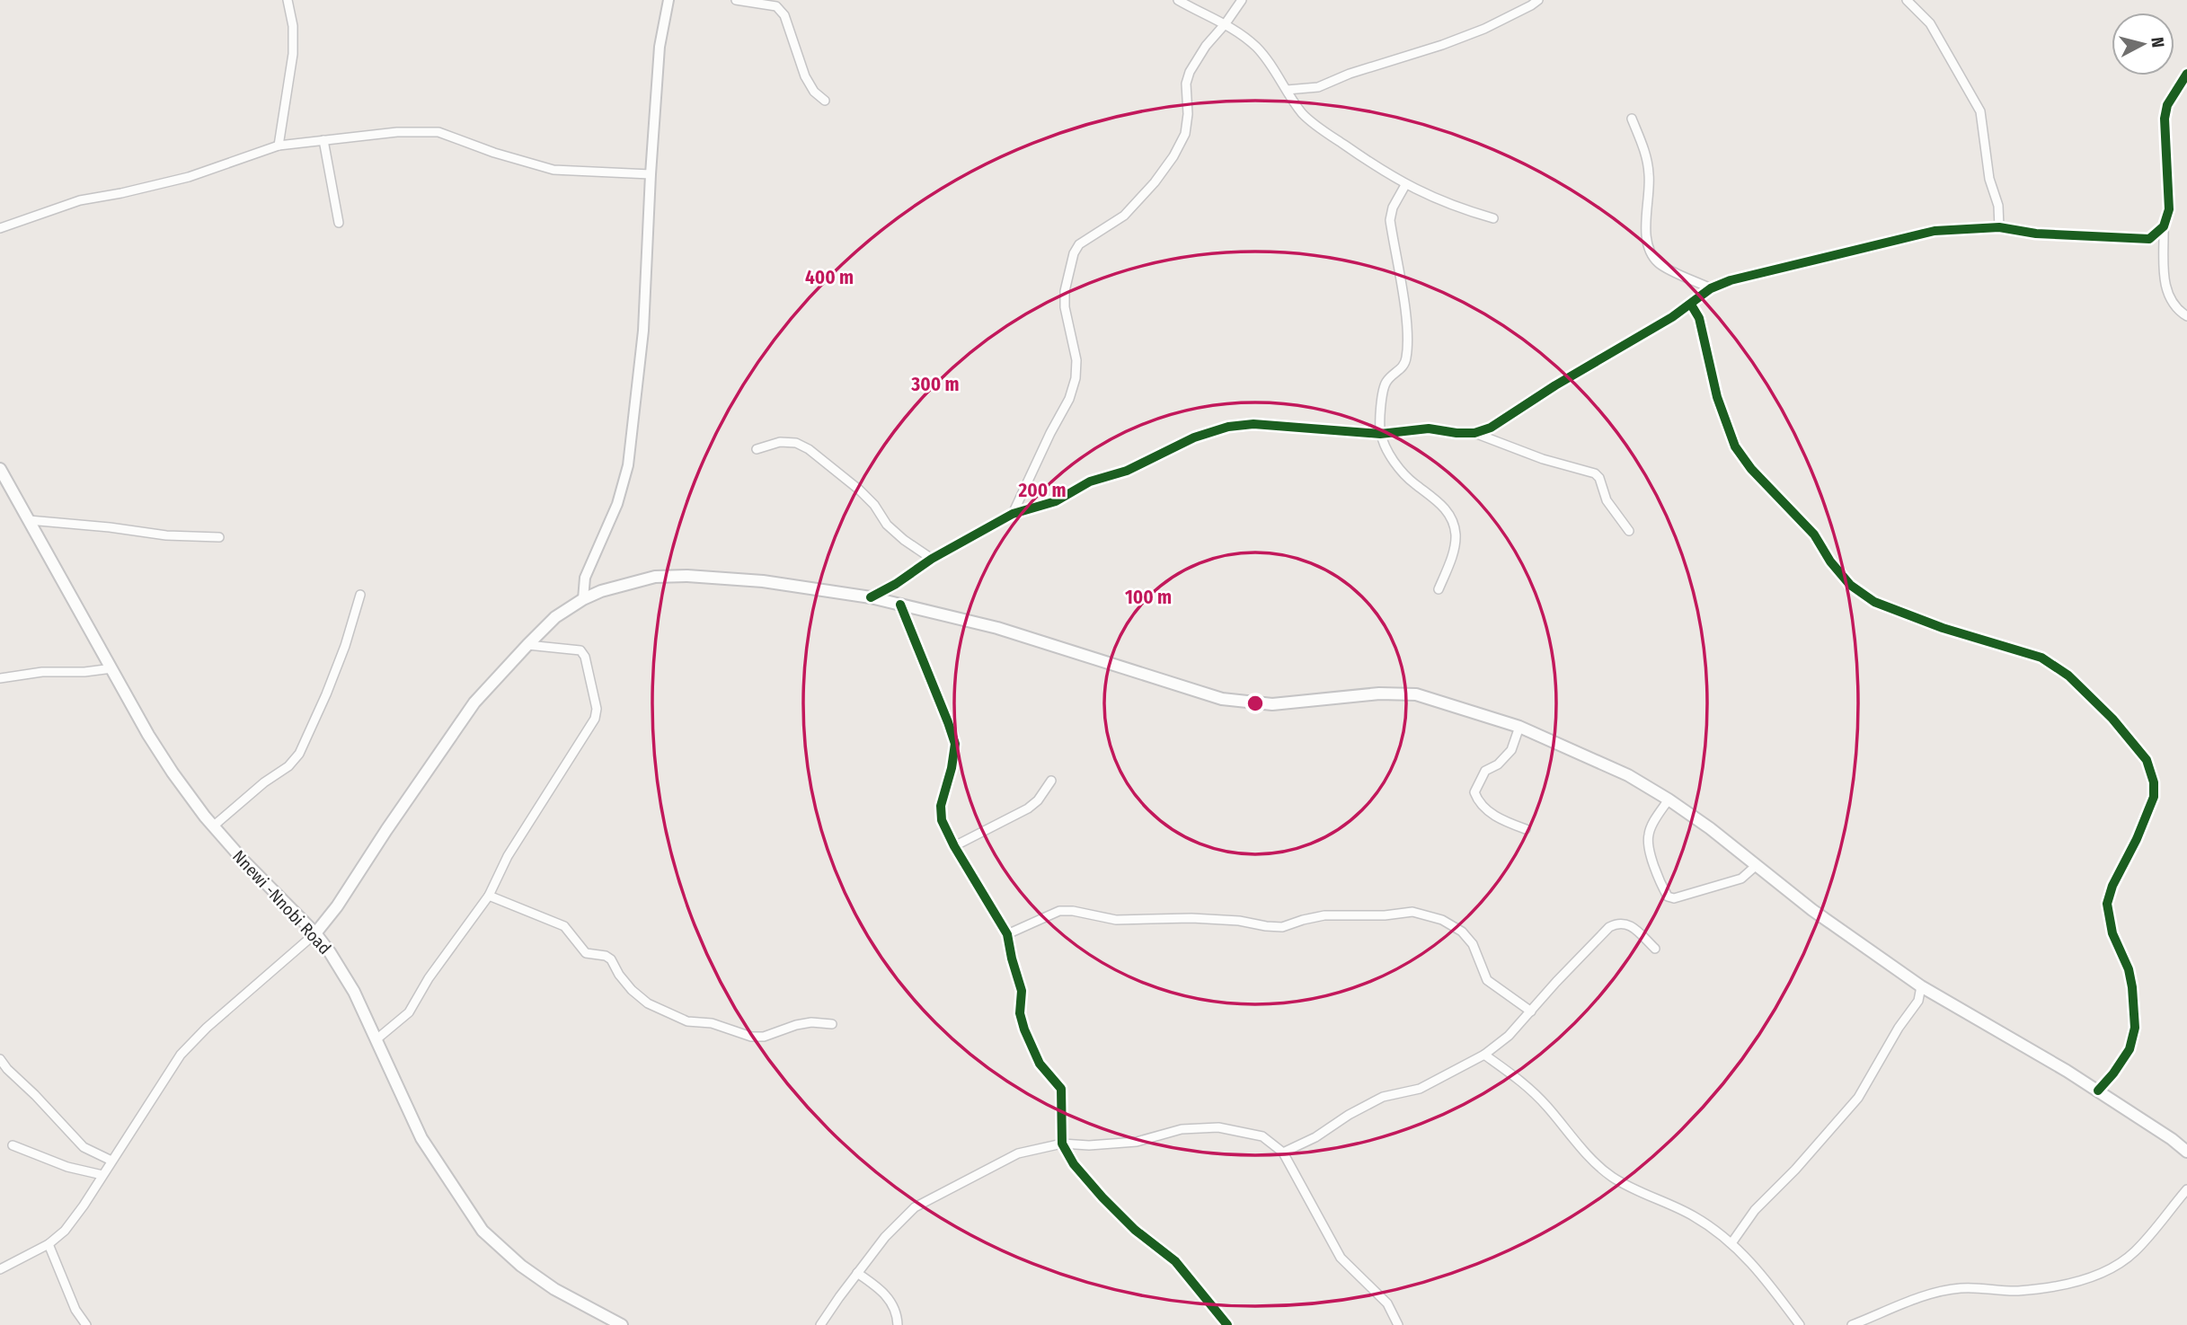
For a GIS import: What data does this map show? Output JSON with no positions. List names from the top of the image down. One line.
{"streets":{"main road":["Nnewi -Nnobi Road"]},"north":"right","rings":["400 m","300 m","200 m","100 m"]}
